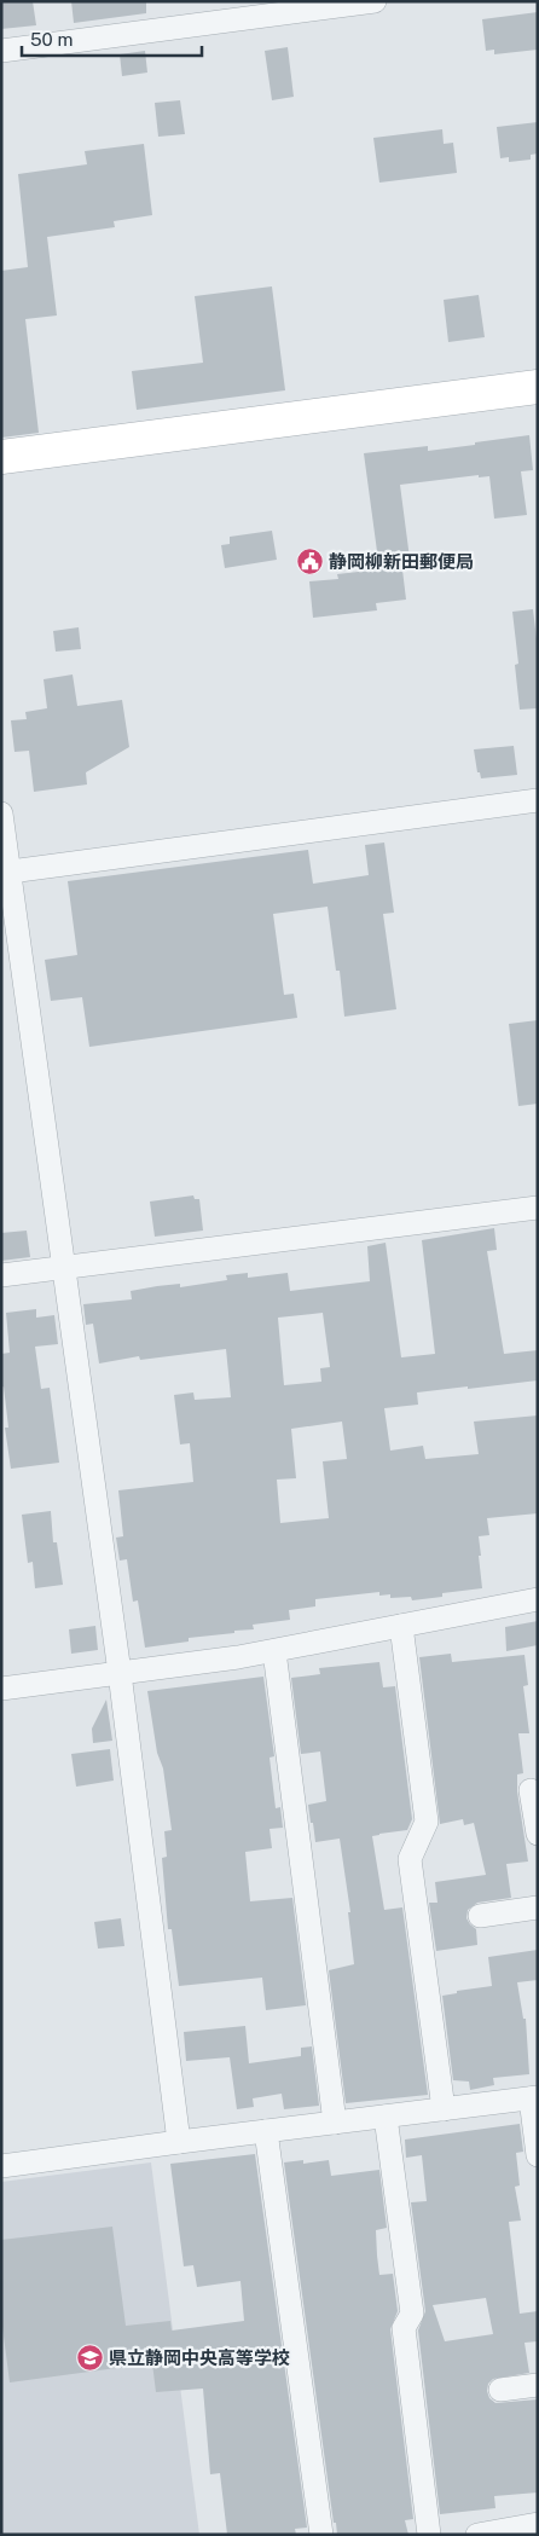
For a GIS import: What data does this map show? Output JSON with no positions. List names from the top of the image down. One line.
{"places":{"public building":["静岡柳新田郵便局"],"school or university":["県立静岡中央高等学校"]},"scale_bar":"50 m"}
